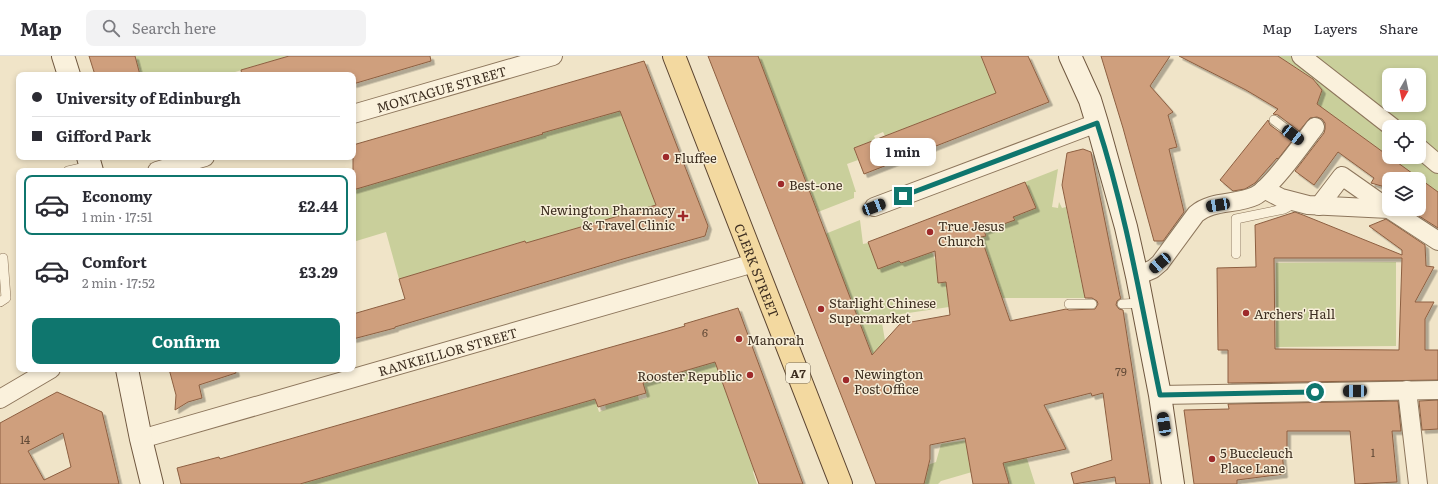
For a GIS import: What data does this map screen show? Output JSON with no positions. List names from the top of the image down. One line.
{"streets":{"main road":["CLERK STREET","A7"],"street":["MONTAGUE STREET","RANKEILLOR STREET"]},"crossings":[["CLERK STREET","RANKEILLOR STREET"]],"places":{"other":["Fluffee","Best-one","True Jesus Church","Starlight Chinese Supermarket","Archers' Hall","Manorah","Rooster Republic","Newington Post Office","5 Buccleuch Place Lane"],"health":["Newington Pharmacy & Travel Clinic"]},"house_numbers":["6","79","14","1"],"north":"bottom","page":{"header":"Map","search":"Search here","nav":["Map","Layers","Share"],"banner":["University of Edinburgh","Gifford Park"],"bubble":"1 min","list":[{"name":"Economy","note":"1 min · 17:51","value":"£2.44"},{"name":"Comfort","note":"2 min · 17:52","value":"£3.29"}],"buttons":"Confirm"}}
